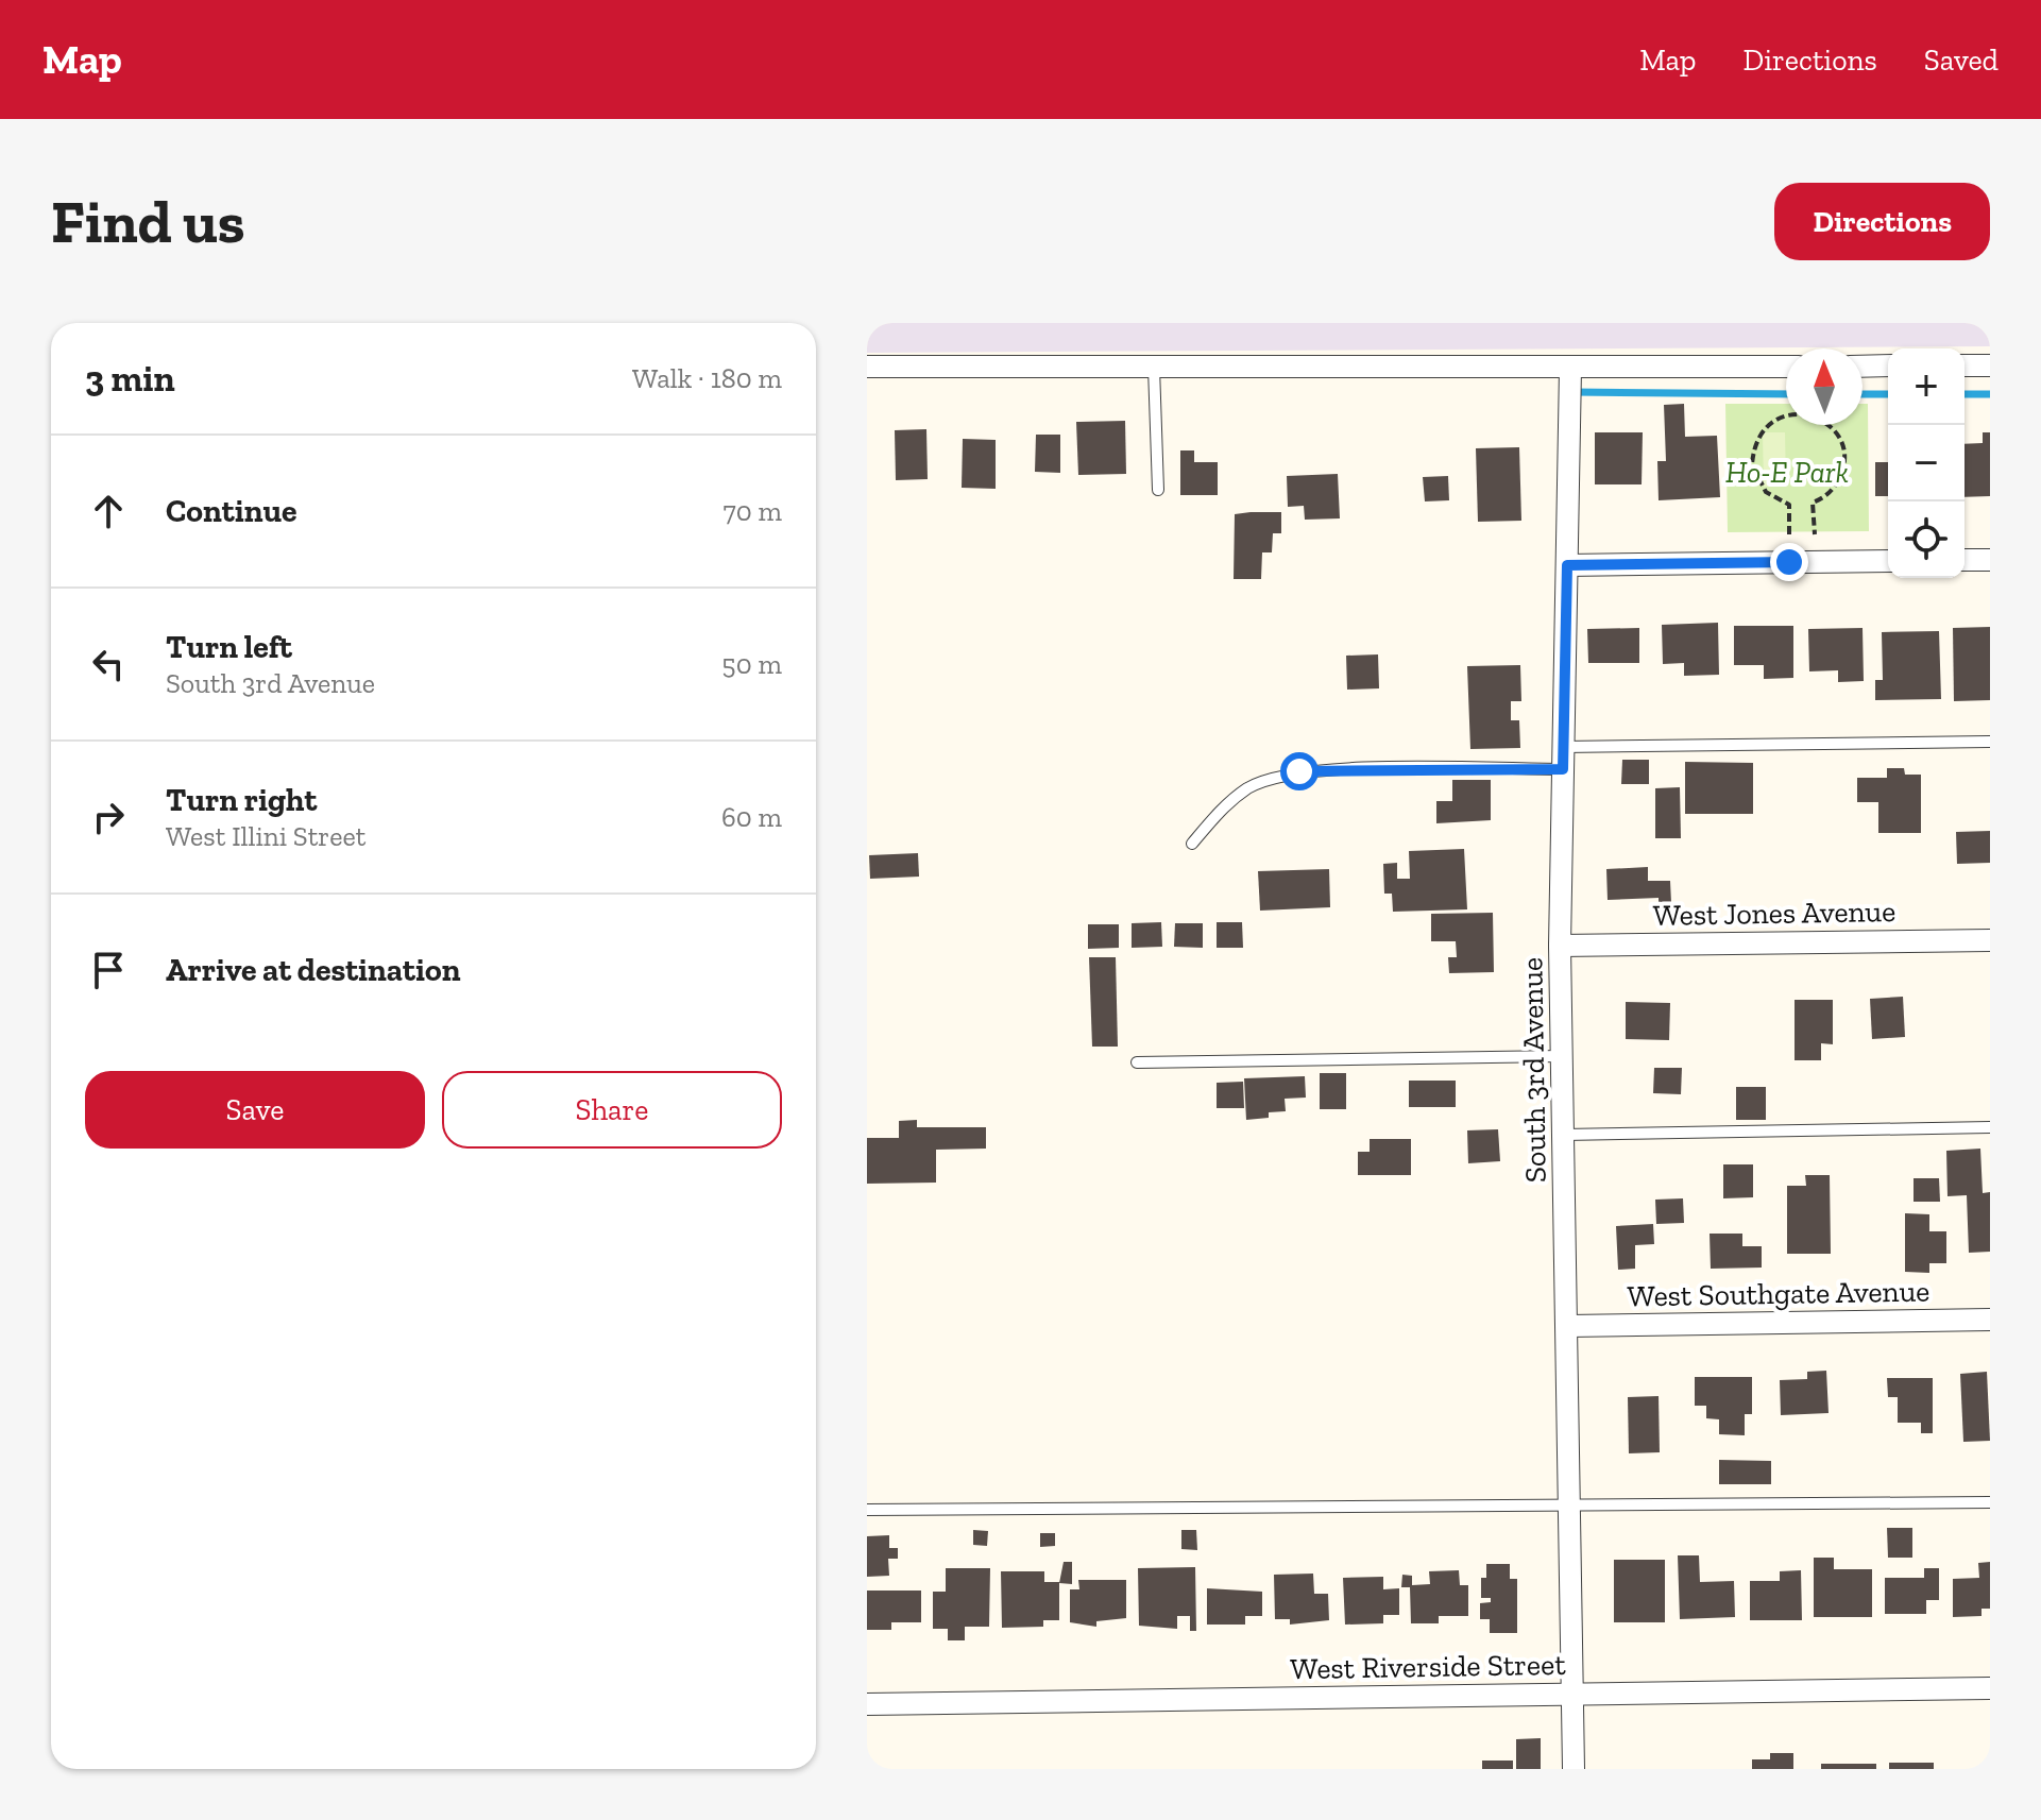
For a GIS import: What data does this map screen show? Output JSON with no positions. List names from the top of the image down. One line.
{"streets":{"street":["West Jones Avenue","South 3rd Avenue","West Southgate Avenue","West Riverside Street"]},"crossings":[["West Jones Avenue","South 3rd Avenue"],["South 3rd Avenue","West Southgate Avenue"],["South 3rd Avenue","West Riverside Street"]],"parks":["Ho-E Park"],"north":"top","page":{"header":"Map","nav":["Map","Directions","Saved"],"buttons":["Directions",["Save","Share"]],"title":"Find us","heading":["3 min","Walk · 180 m"],"map_buttons":["+","−"],"list":[["Continue","70 m"],["Turn left","South 3rd Avenue","50 m"],["Turn right","West Illini Street","60 m"],"Arrive at destination"]}}
